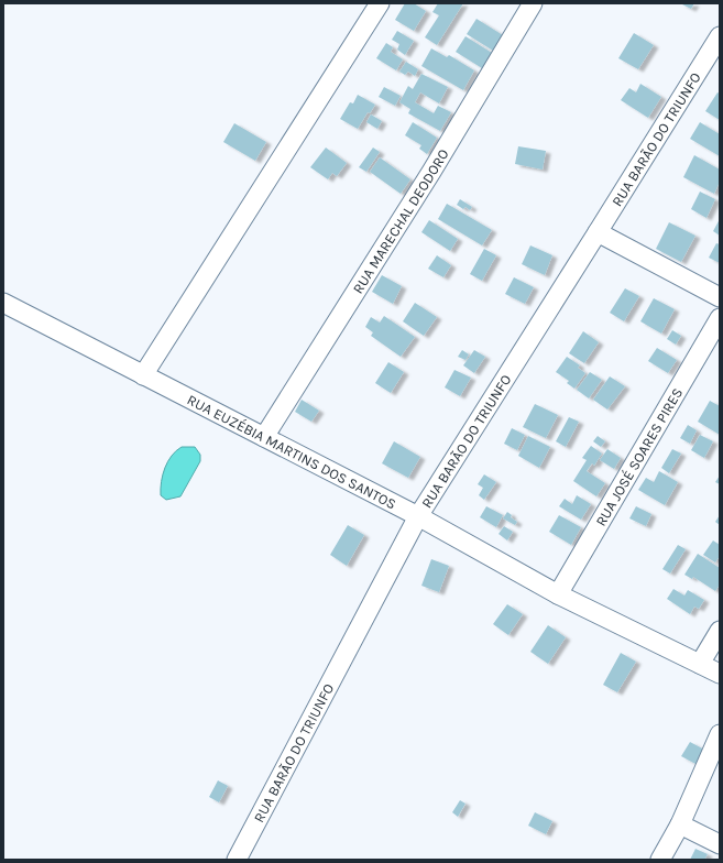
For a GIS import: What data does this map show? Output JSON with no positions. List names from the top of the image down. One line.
{"streets":{"street":["RUA BARÃO DO TRIUNFO","RUA MARECHAL DEODORO","RUA EUZÉBIA MARTINS DOS SANTOS","RUA JOSÉ SOARES PIRES"]},"crossings":[["RUA BARÃO DO TRIUNFO","RUA EUZÉBIA MARTINS DOS SANTOS"],["RUA MARECHAL DEODORO","RUA EUZÉBIA MARTINS DOS SANTOS"],["RUA EUZÉBIA MARTINS DOS SANTOS","RUA JOSÉ SOARES PIRES"]]}
